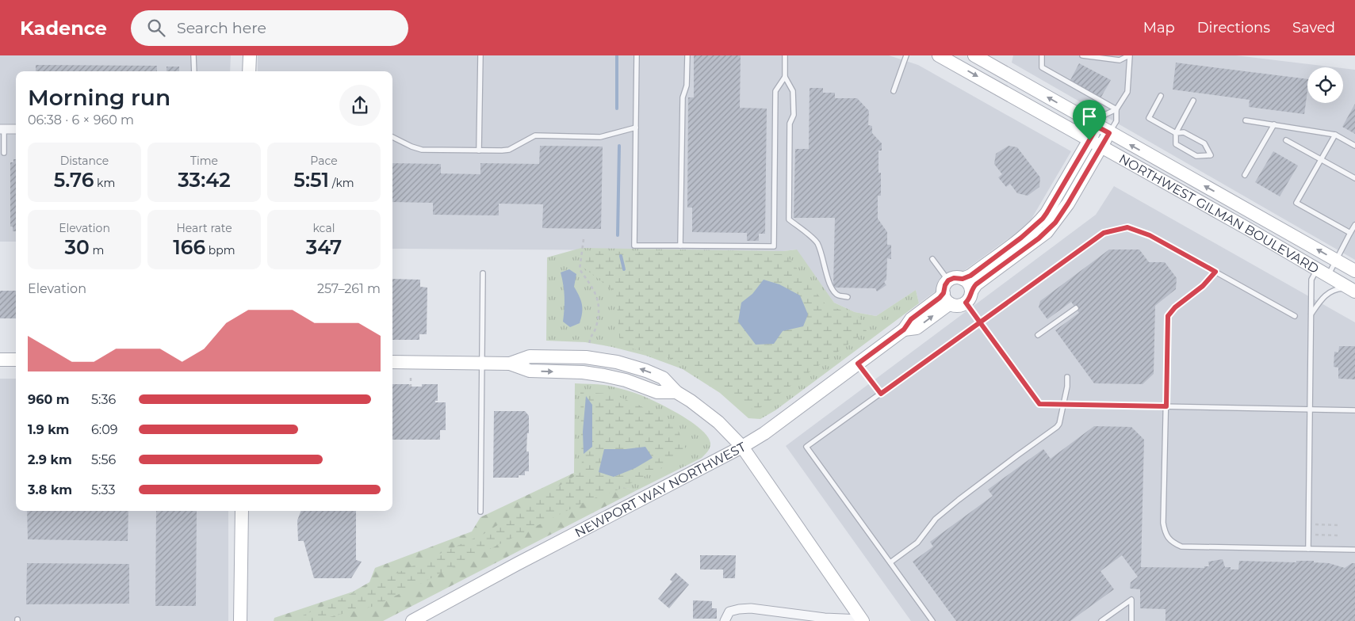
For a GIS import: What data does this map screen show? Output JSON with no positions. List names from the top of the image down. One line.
{"streets":{"street":["NORTHWEST GILMAN BOULEVARD","NEWPORT WAY NORTHWEST"]},"page":{"header":"Kadence","search":"Search here","nav":["Map","Directions","Saved"],"heading":["Morning run","06:38 · 6 × 960 m"],"stats":[["Distance","5.76 km"],["Time","33:42"],["Pace","5:51 /km"],["Elevation","30 m"],["Heart rate","166 bpm"],["kcal","347"]],"chart":["Elevation","257–261 m"],"list":[{"name":"960 m","note":"5:36"},{"name":"1.9 km","note":"6:09"},{"name":"2.9 km","note":"5:56"},{"name":"3.8 km","note":"5:33"}]}}
